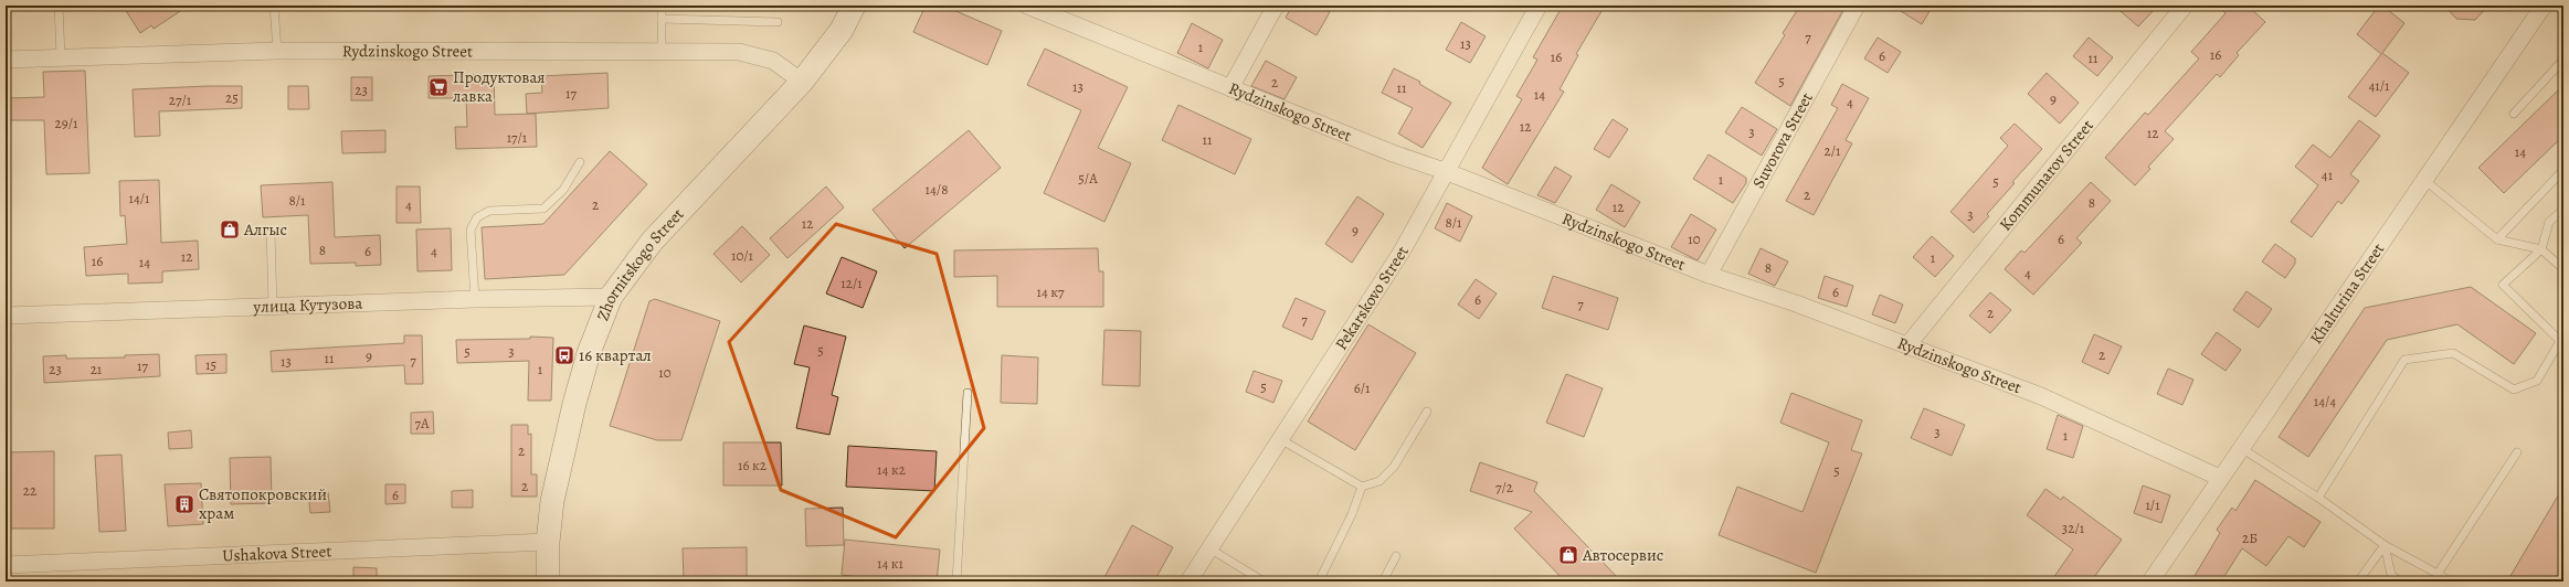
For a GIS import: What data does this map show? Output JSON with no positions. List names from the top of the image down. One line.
{"streets":{"main road":["Zhornitskogo Street"],"street":["Rydzinskogo Street","Suvorova Street","Kommunarov Street","Khalturina Street","Pekarskovo Street","улица Кутузова","Ushakova Street"]},"crossings":[["Rydzinskogo Street","Suvorova Street"],["Rydzinskogo Street","Kommunarov Street"],["Rydzinskogo Street","Zhornitskogo Street"],["Rydzinskogo Street","Khalturina Street"],["Rydzinskogo Street","Pekarskovo Street"],["Zhornitskogo Street","улица Кутузова"],["Zhornitskogo Street","Ushakova Street"]],"places":{"supermarket":["Продуктовая лавка"],"shop":["Алгыс","Автосервис"],"bus stop":["16 квартал"],"building":["Святопокровский храм"]},"house_numbers":["7","13","1","16","6","16","11","5","2","41/1","13","11","23","17","14","25","9","27/1","4","29/1","12","3","12","17/1","11","2/1","14","41","5/А","1","5","14/8","2","14/1","8/1","8","4","2","12","3","8/1","12","9","10","6","8","6","4","10/1","12","1","16","14","8","4","12/1","14 к7","6","6","7","2","7","5","5","3","2","9","11","7","13","15","17","23","21","1","10","5","6/1","14/4","7А","3","1","2","16 к2","14 к2","5","2","7/2","22","6","1/1","32/1","2Б","14 к1"]}
